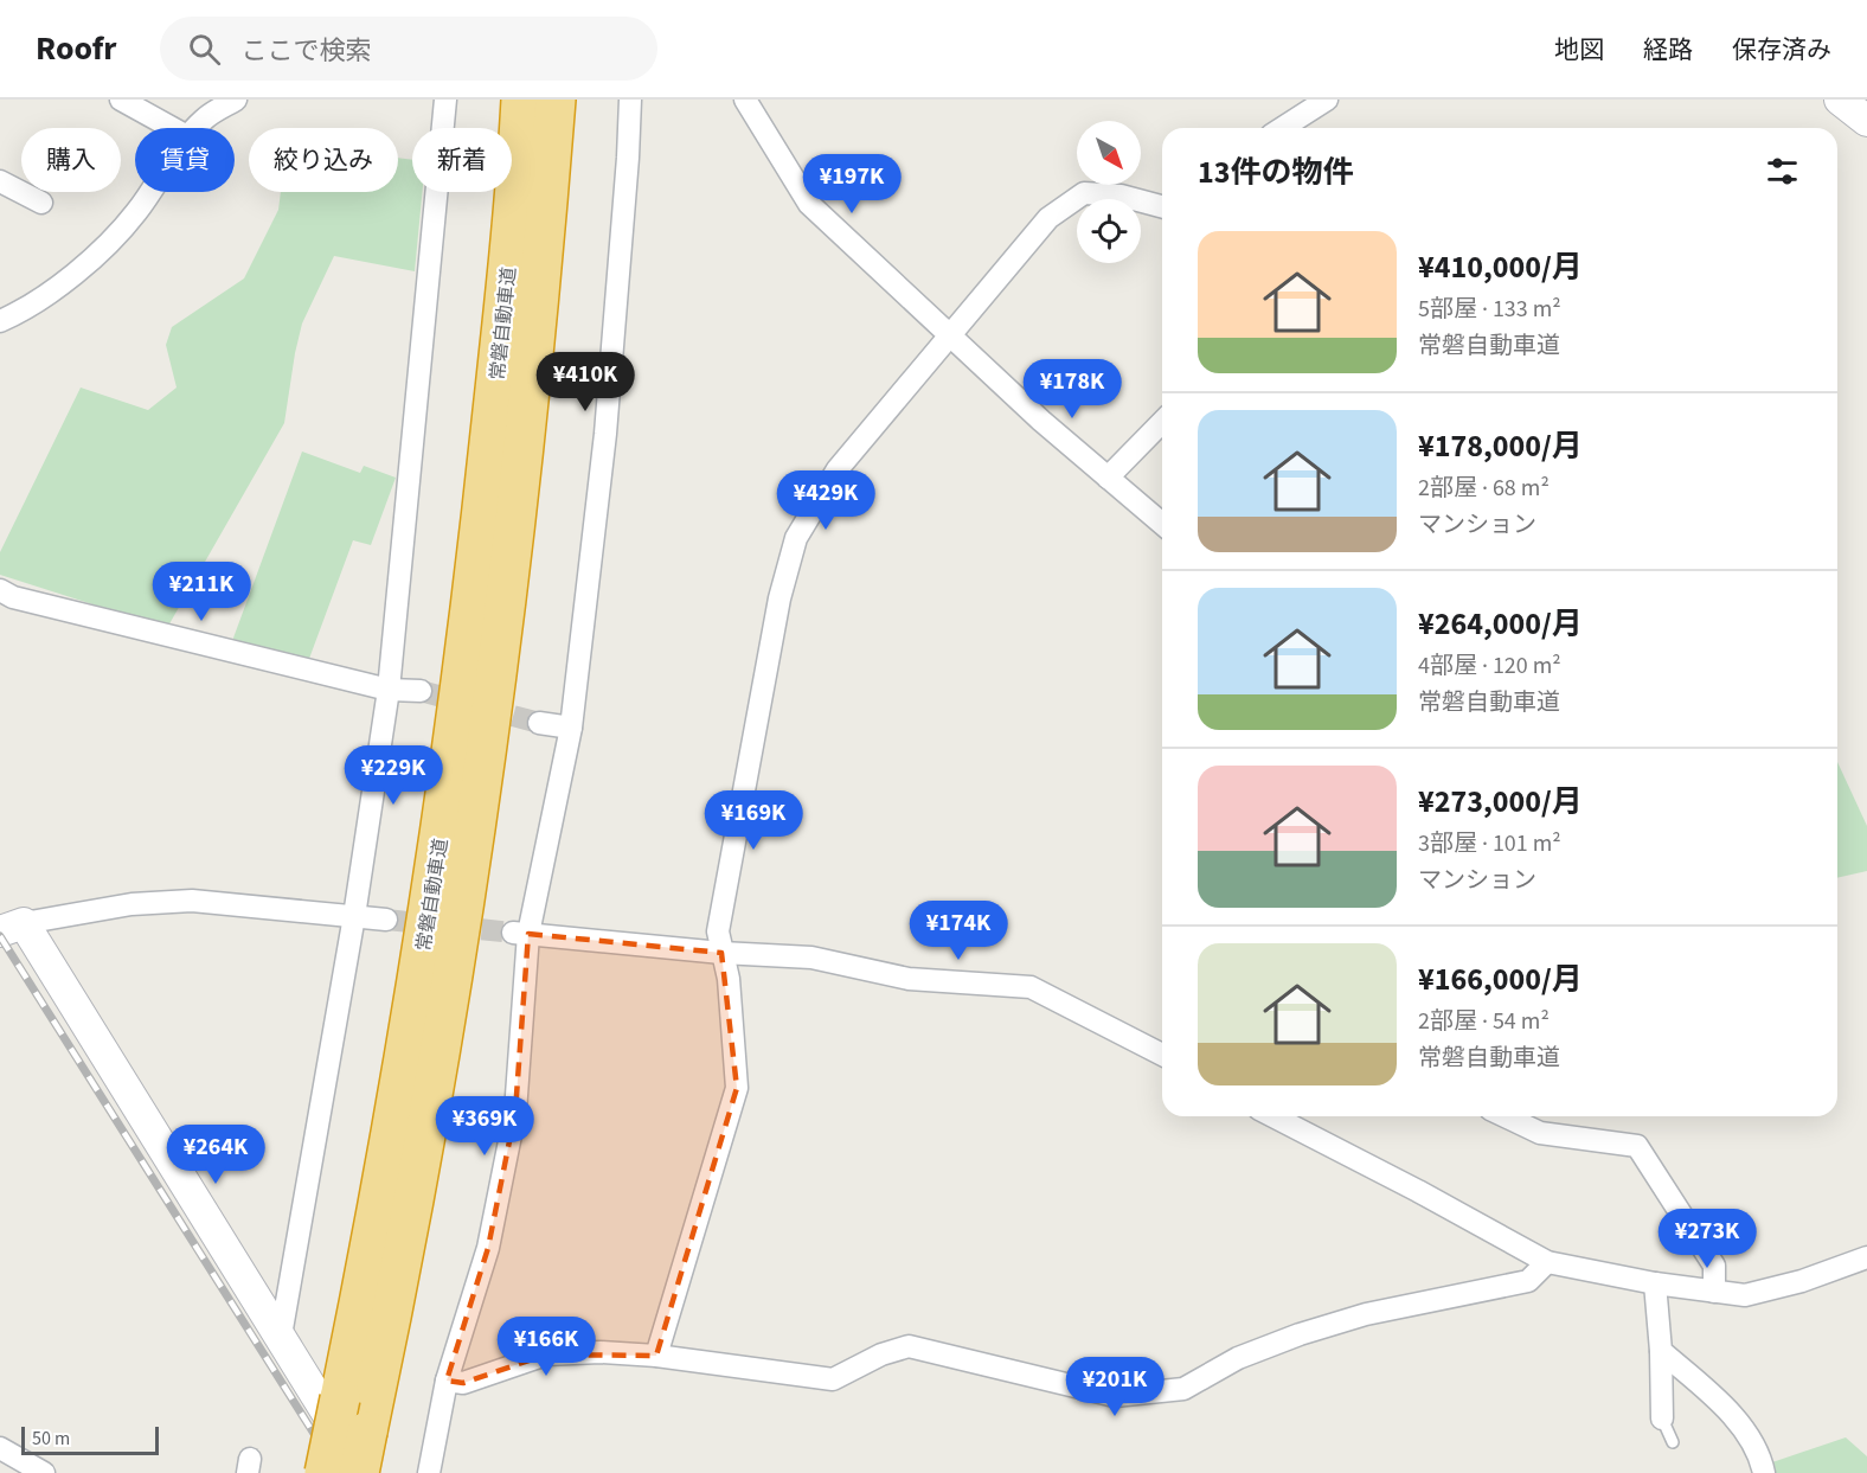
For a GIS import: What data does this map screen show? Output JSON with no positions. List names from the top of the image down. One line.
{"streets":{"highway":["常磐自動車道"]},"scale_bar":"50 m","north":"bottom right","page":{"header":"Roofr","search":"ここで検索","nav":["地図","経路","保存済み"],"chip":["購入","賃貸","絞り込み","新着"],"heading":"13件の物件","price":["¥197K","¥410K","¥178K","¥429K","¥211K","¥229K","¥169K","¥174K","¥369K","¥264K","¥273K","¥166K","¥201K"],"list":[{"name":"¥410,000/月","note":"5部屋 · 133 m² · 常磐自動車道"},{"name":"¥178,000/月","note":"2部屋 · 68 m² · マンション"},{"name":"¥264,000/月","note":"4部屋 · 120 m² · 常磐自動車道"},{"name":"¥273,000/月","note":"3部屋 · 101 m² · マンション"},{"name":"¥166,000/月","note":"2部屋 · 54 m² · 常磐自動車道"}],"scale":"50 m"}}
